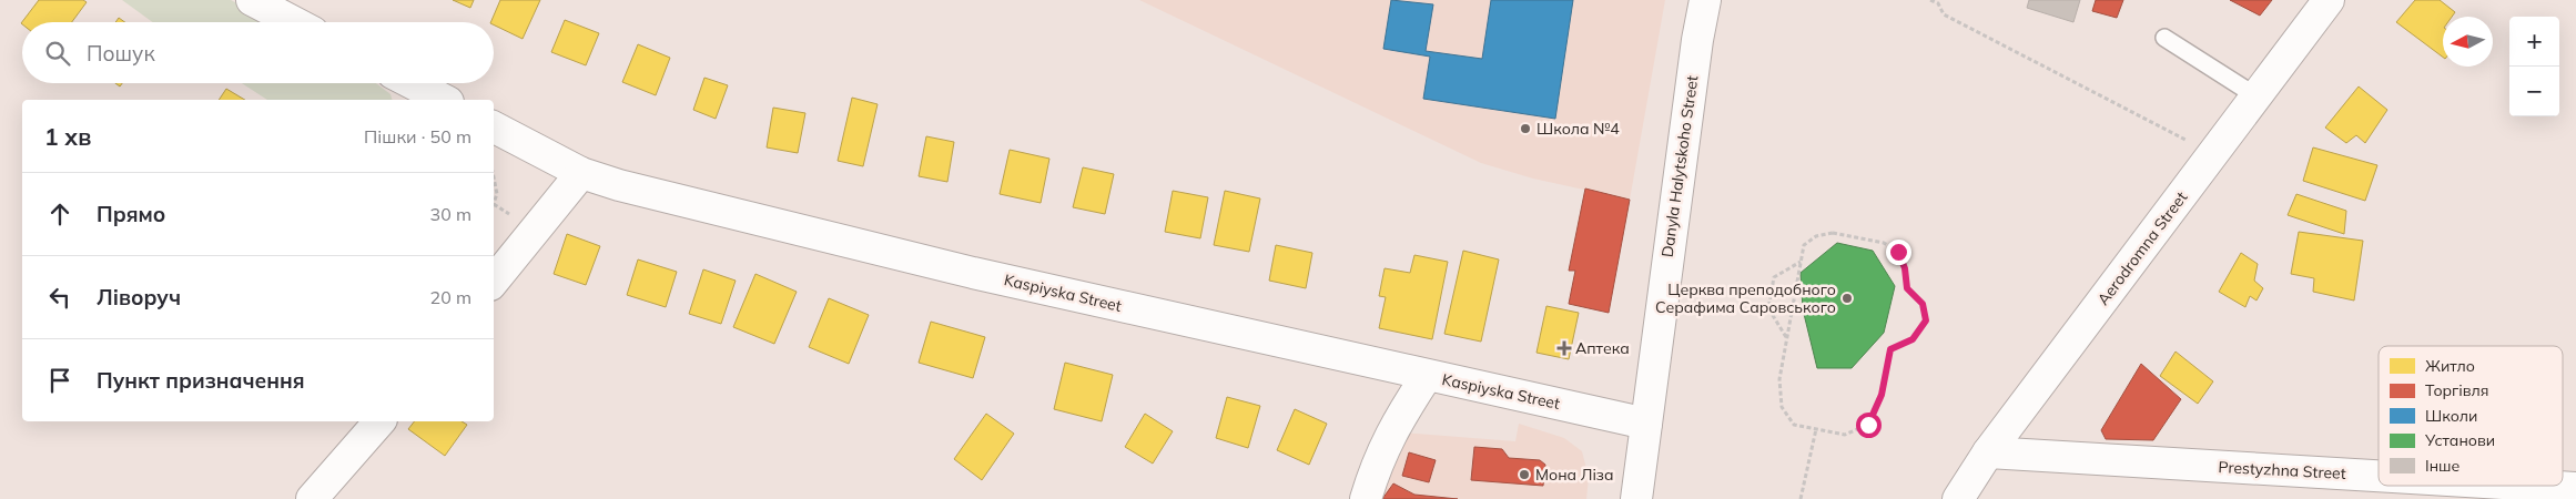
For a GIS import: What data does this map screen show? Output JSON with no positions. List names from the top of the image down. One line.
{"streets":{"street":["Danyla Halytskoho Street","Aerodromna Street","Kaspiyska Street","Prestyzhna Street"]},"crossings":[["Danyla Halytskoho Street","Kaspiyska Street"],["Aerodromna Street","Prestyzhna Street"]],"places":{"other":["Школа №4","Церква преподобного Серафима Саровського","Мона Ліза"],"health":["Аптека"]},"legend":["Житло","Торгівля","Школи","Установи","Інше"],"north":"left","page":{"map_buttons":["+","−"],"search":"Пошук","heading":["1 хв","Пішки · 50 m"],"list":[["Прямо","30 m"],["Ліворуч","20 m"],"Пункт призначення"]}}
